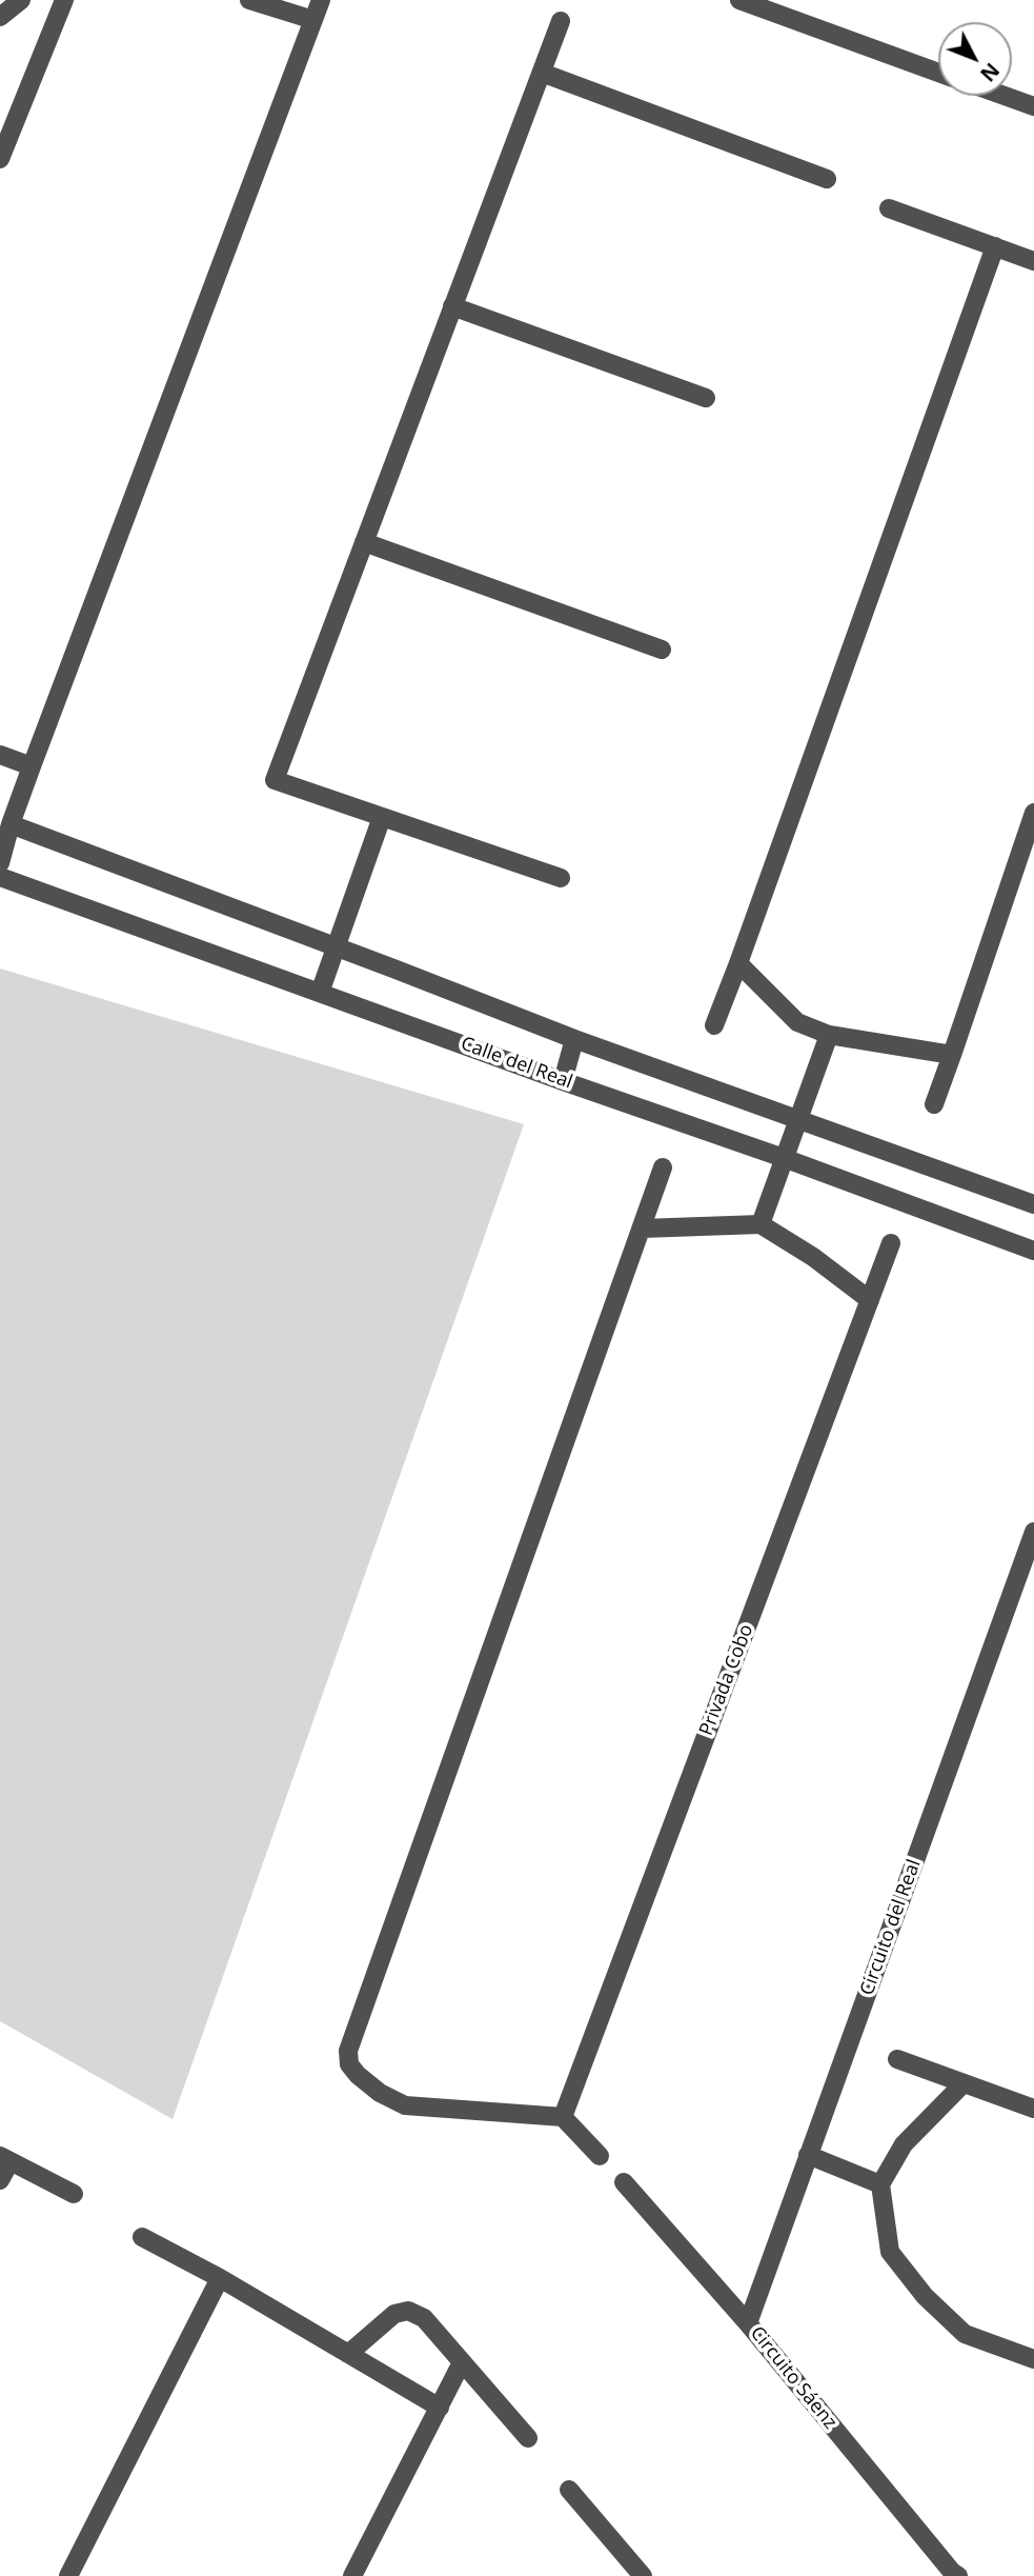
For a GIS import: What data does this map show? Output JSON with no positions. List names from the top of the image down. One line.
{"streets":{"street":["Calle del Real","Privada Cobo","Circuito del Real","Circuito Sáenz"]},"crossings":[["Circuito del Real","Circuito Sáenz"]],"north":"bottom right"}
